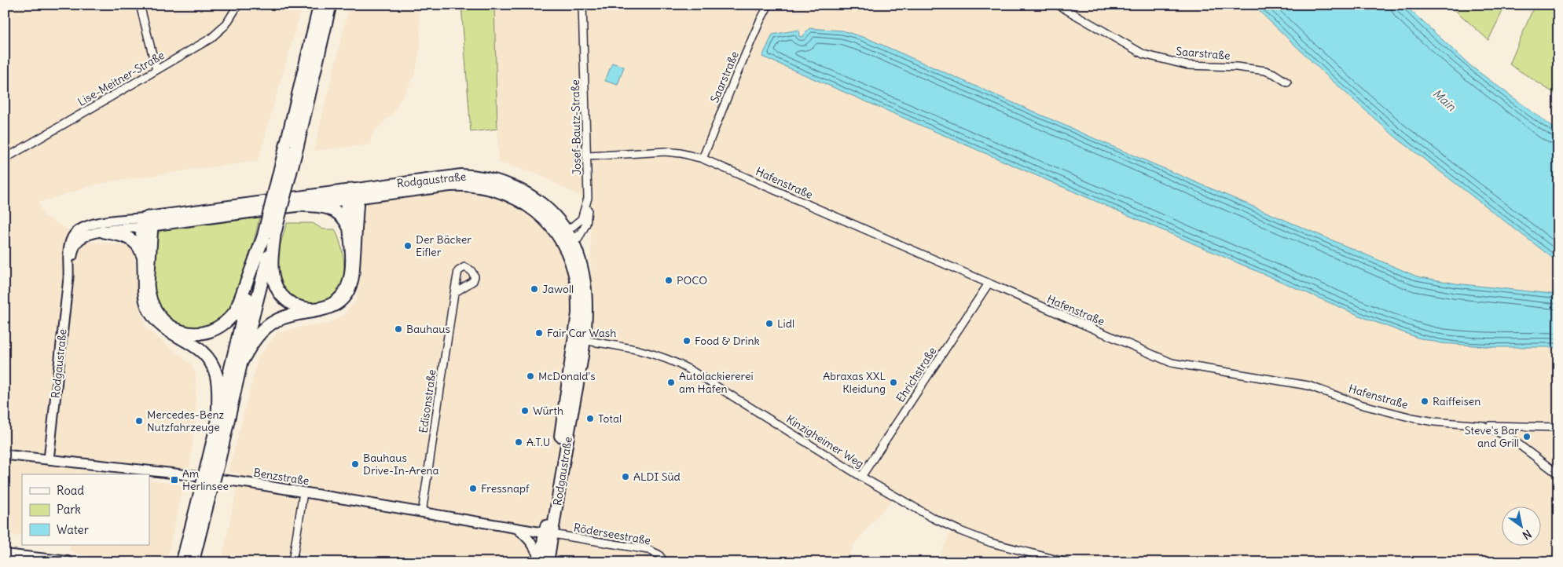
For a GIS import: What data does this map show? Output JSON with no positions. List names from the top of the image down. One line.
{"streets":{"main road":["Rodgaustraße"],"street":["Saarstraße","Lise-Meitner-Straße","Josef-Bautz-Straße","Hafenstraße","Ehrichstraße","Edisonstraße","Kinzigheimer Weg","Benzstraße","Röderseestraße"]},"crossings":[["Saarstraße","Hafenstraße"],["Josef-Bautz-Straße","Rodgaustraße"],["Josef-Bautz-Straße","Hafenstraße"],["Rodgaustraße","Kinzigheimer Weg"],["Rodgaustraße","Benzstraße"],["Rodgaustraße","Röderseestraße"],["Hafenstraße","Ehrichstraße"],["Ehrichstraße","Kinzigheimer Weg"],["Edisonstraße","Benzstraße"],["Benzstraße","Röderseestraße"]],"water":["Main"],"places":{"other":["Der Bäcker Eifler","POCO","Jawoll","Lidl","Bauhaus","Fair Car Wash","Food & Drink","McDonald's","Autolackiererei am Hafen","Abraxas XXL Kleidung","Raiffeisen","Würth","Total","Mercedes-Benz Nutzfahrzeuge","Steve's Bar and Grill","A.T.U","Bauhaus Drive-In-Arena","ALDI Süd","Fressnapf"],"transit":["Am Herlinsee"]},"legend":["Road","Park","Water"],"north":"bottom right"}
